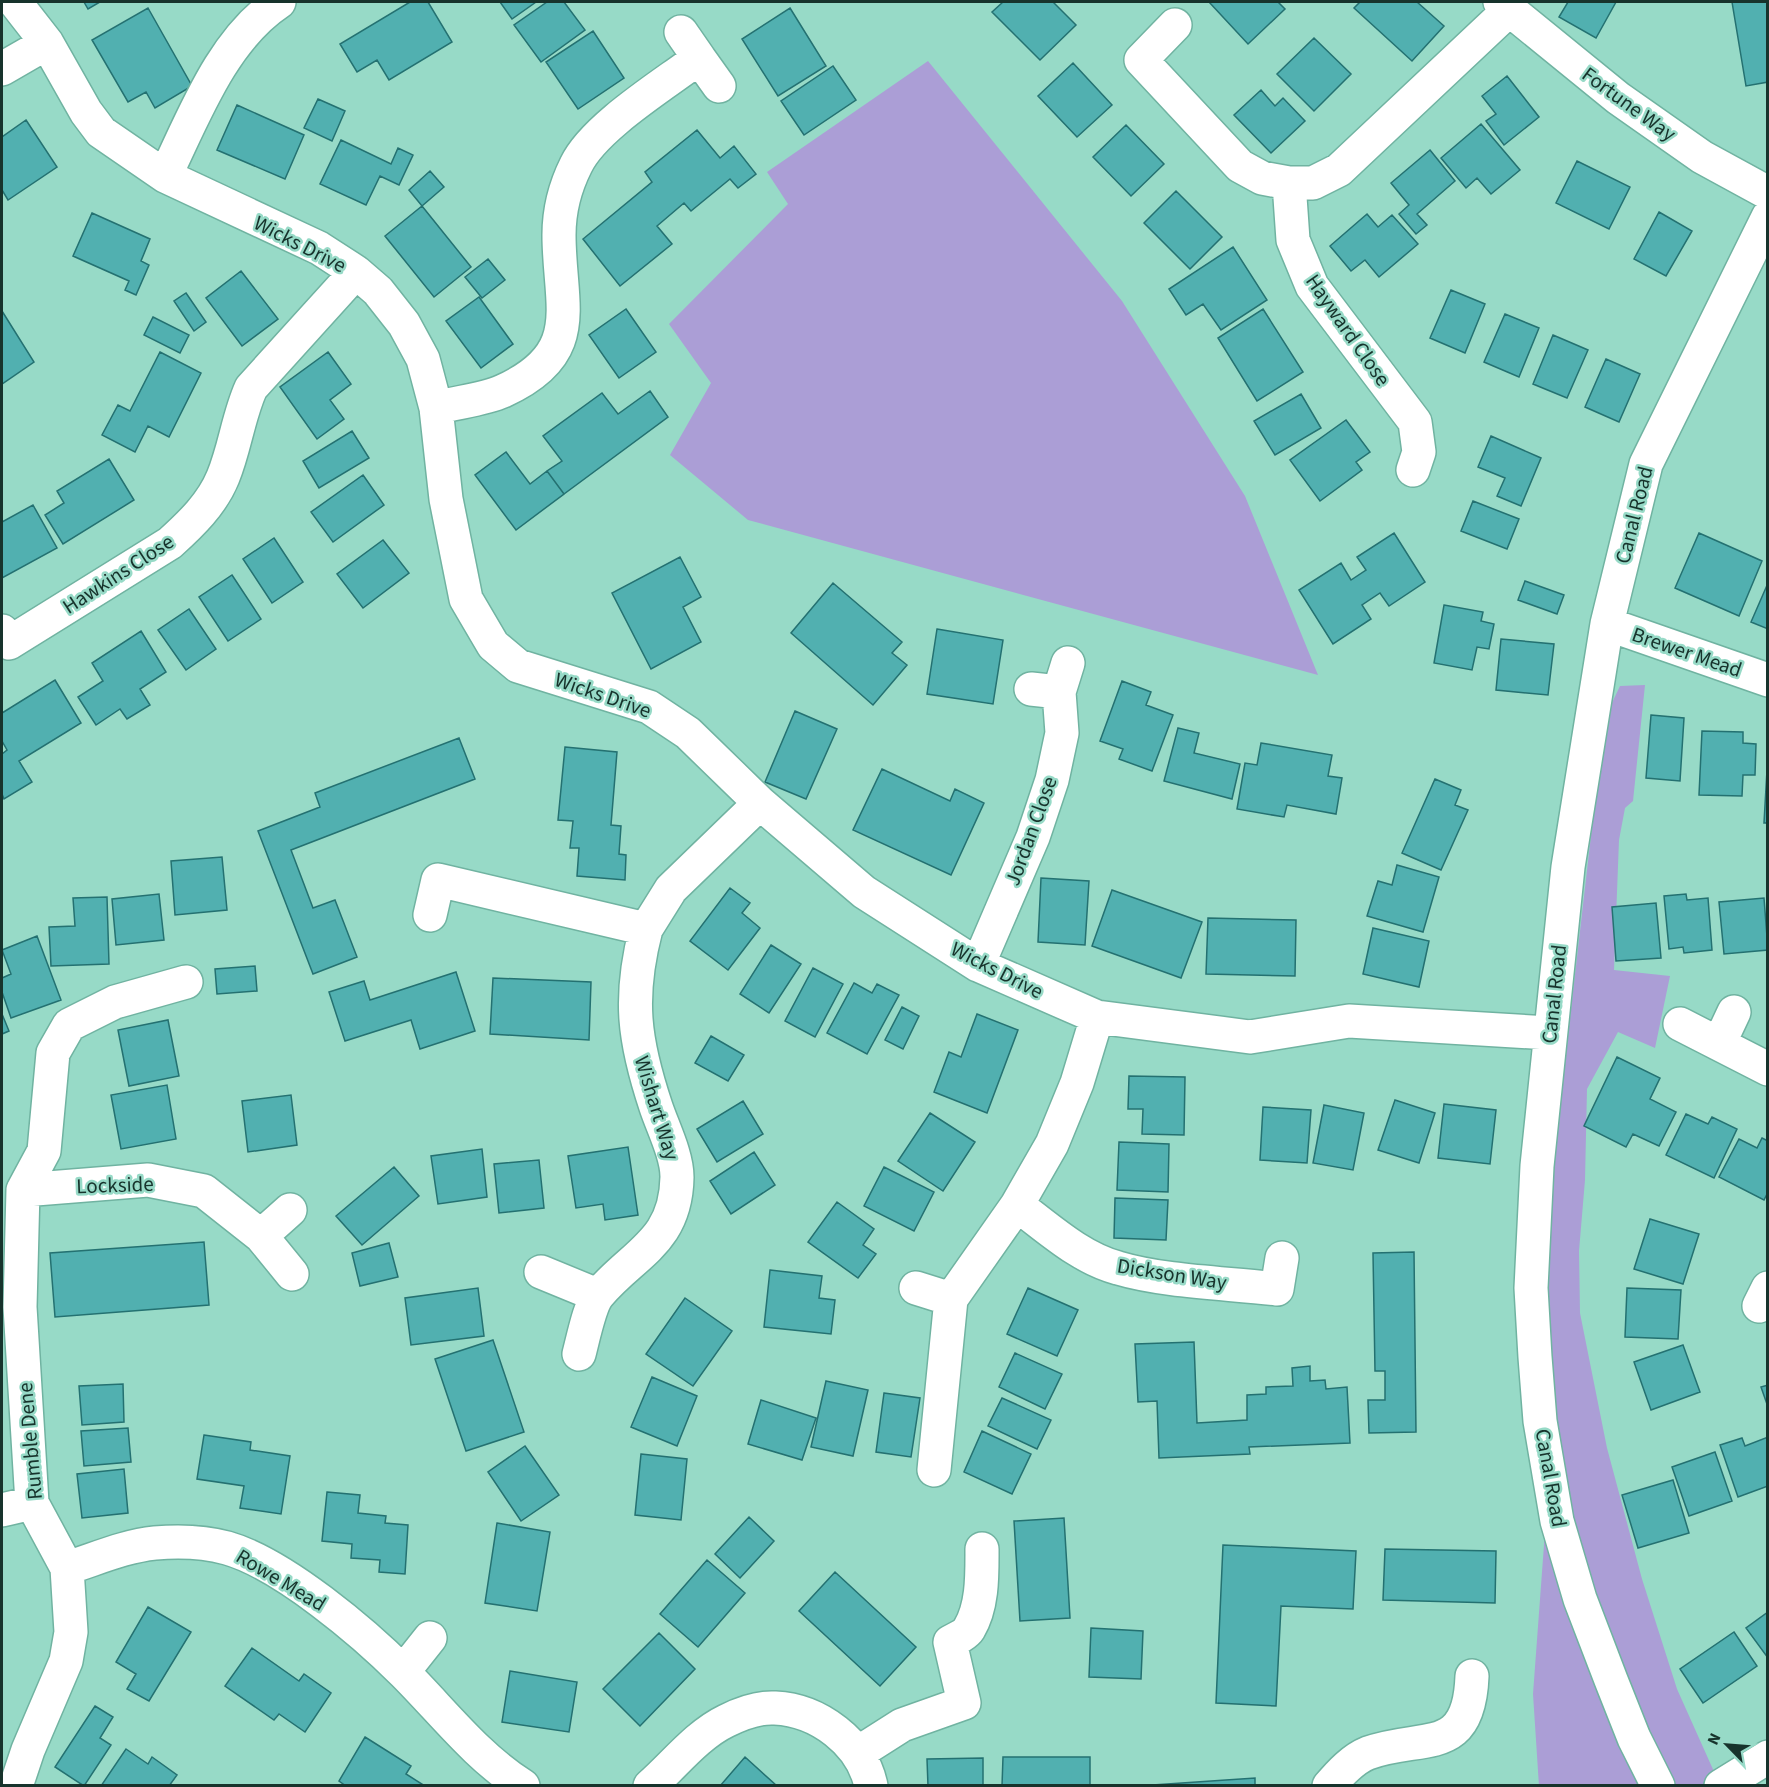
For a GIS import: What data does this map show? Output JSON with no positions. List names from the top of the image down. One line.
{"streets":{"street":["Fortune Way","Wicks Drive","Hayward Close","Canal Road","Hawkins Close","Brewer Mead","Jordan Close","Wishart Way","Lockside","Dickson Way","Rumble Dene","Rowe Mead"]},"crossings":[["Wicks Drive","Canal Road"],["Wicks Drive","Hawkins Close"],["Wicks Drive","Jordan Close"],["Wicks Drive","Wishart Way"],["Canal Road","Brewer Mead"],["Lockside","Rumble Dene"],["Rumble Dene","Rowe Mead"]],"north":"top left"}
